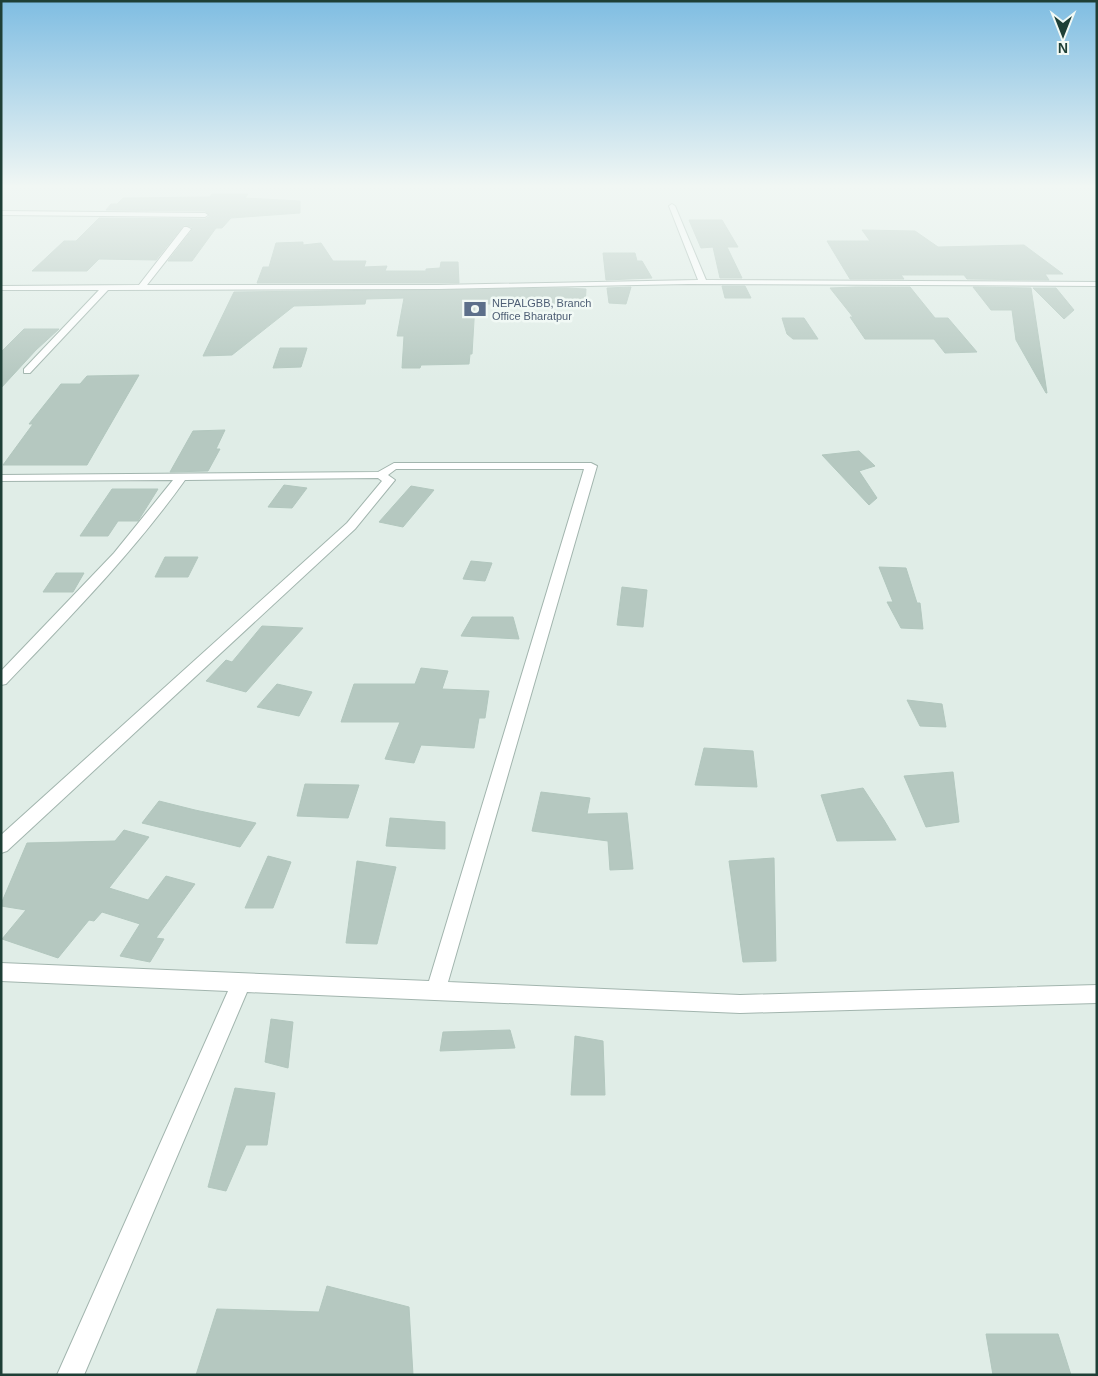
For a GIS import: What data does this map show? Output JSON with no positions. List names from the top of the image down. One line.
{"places":{"bank":["NEPALGBB, Branch Office Bharatpur"]},"north":"bottom"}
